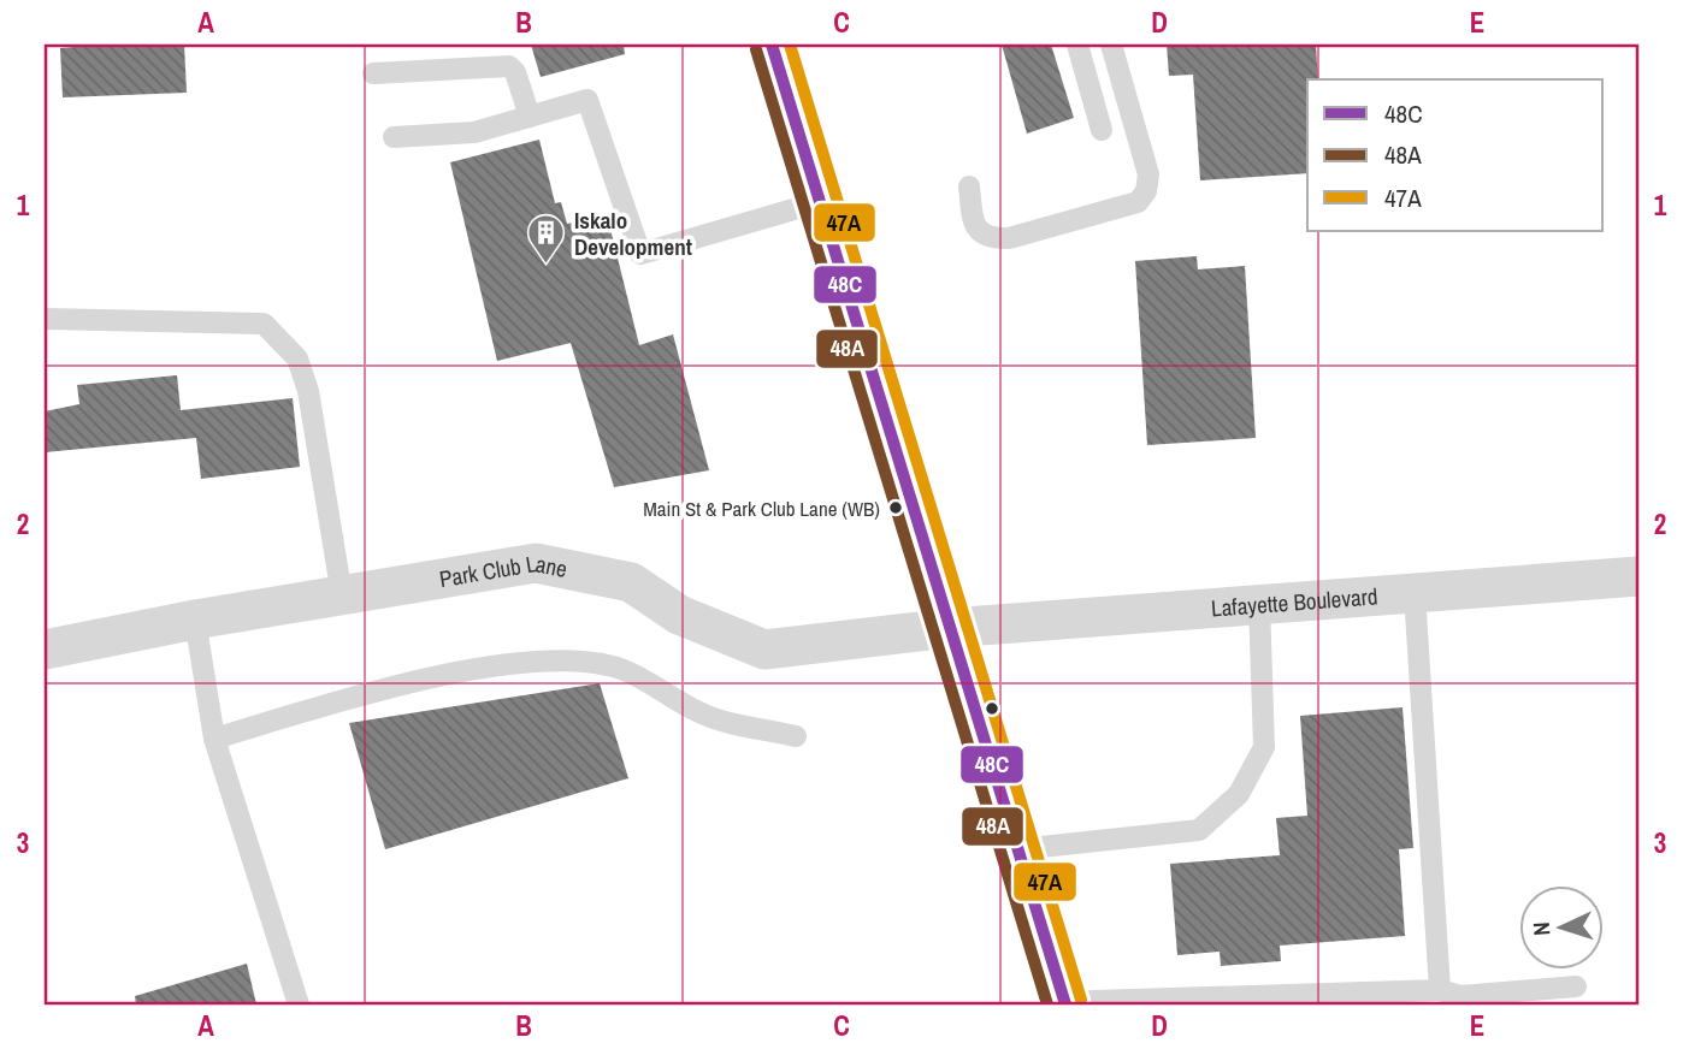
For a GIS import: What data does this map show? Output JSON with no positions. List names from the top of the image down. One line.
{"streets":{"street":["Park Club Lane","Lafayette Boulevard"]},"crossings":[["Park Club Lane","Lafayette Boulevard"]],"places":{"building":["Iskalo Development"],"other":["Main St & Park Club Lane (WB)"]},"lines":["transit line 48C","transit line 47A","transit line 48A"],"legend":["48C","48A","47A"],"north":"left","grid":{"columns":["A","B","C","D","E"],"rows":["1","2","3"]}}
